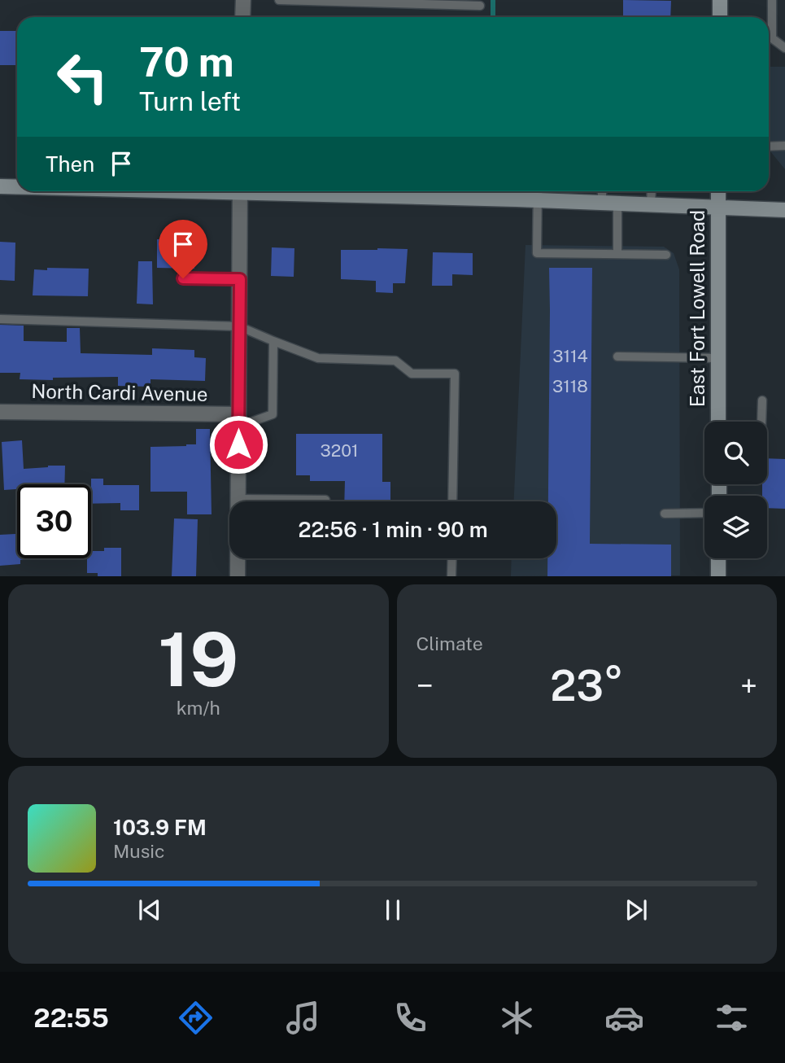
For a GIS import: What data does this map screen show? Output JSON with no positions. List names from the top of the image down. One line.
{"streets":{"main road":["East Fort Lowell Road"],"street":["North Cardi Avenue"]},"house_numbers":["3114","3118","3201"],"page":{"turn":["70 m","Turn left"],"then":"Then","limit":"30","trip":"22:56 · 1 min · 90 m","tile":[["19","km/h"],"Climate"],"heat":["−","23°","+"],"song":["103.9 FM","Music"],"tabs":"22:55"}}
